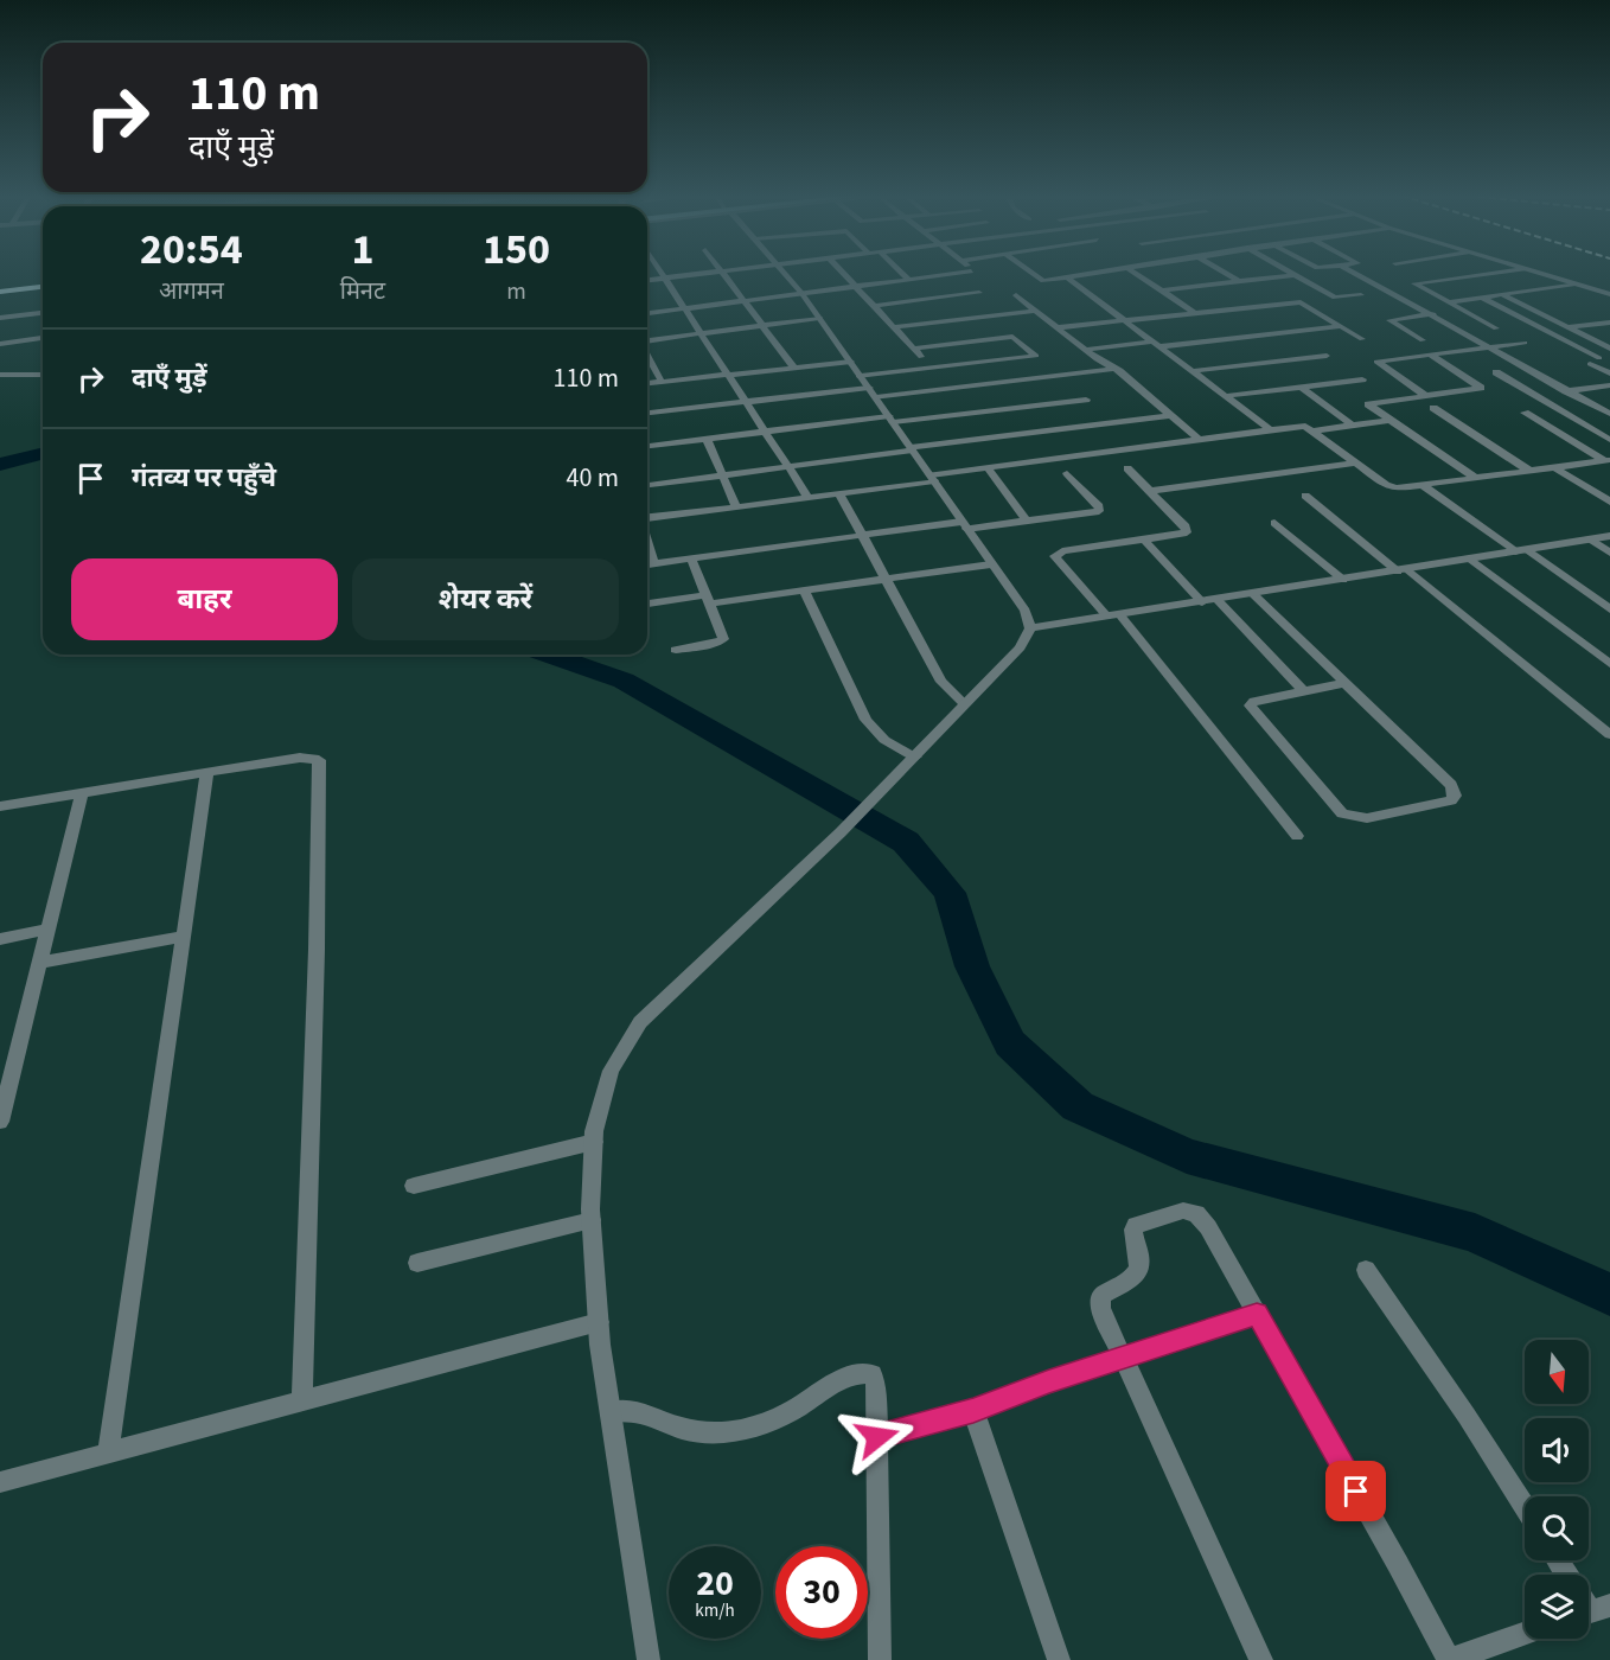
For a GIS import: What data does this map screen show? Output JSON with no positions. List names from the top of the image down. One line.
{"north":"bottom","page":{"turn":["110 m","दाएँ मुड़ें"],"eta":["20:54","आगमन","1","मिनट","150","m"],"list":[{"name":"दाएँ मुड़ें","value":"110 m"},{"name":"गंतव्य पर पहुँचे","value":"40 m"}],"buttons":["बाहर","शेयर करें"],"speed":"20 km/h","limit":"30"}}
